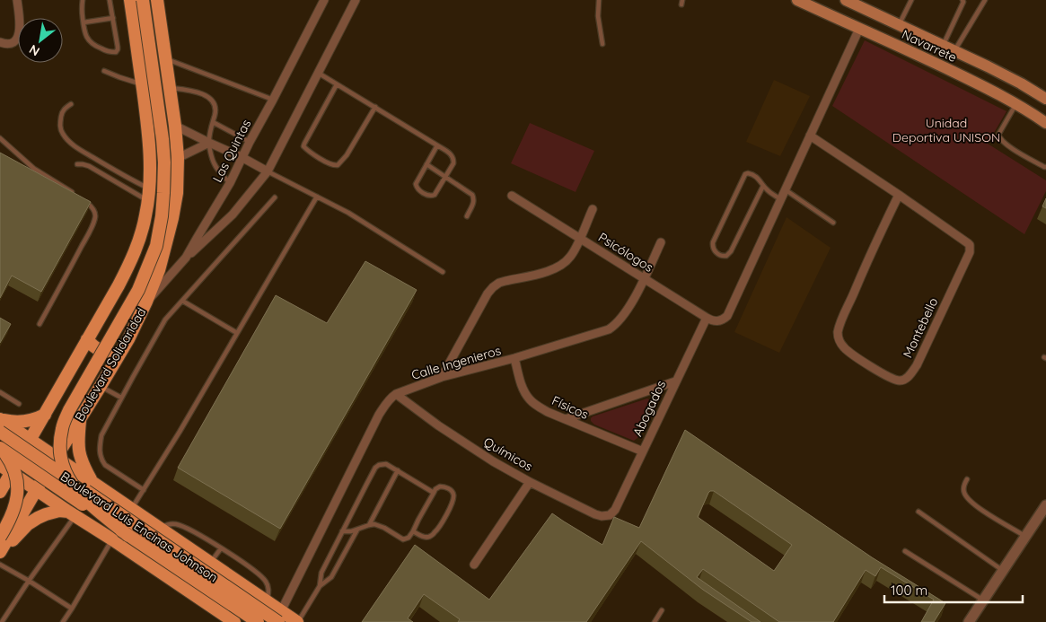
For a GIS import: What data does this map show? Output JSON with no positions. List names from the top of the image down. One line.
{"streets":{"main road":["Navarrete","Boulevard Solidaridad","Boulevard Luis Encinas Johnson"],"street":["Las Quintas","Psicólogos","Montebello","Calle Ingenieros","Físicos","Abogados","Químicos"]},"crossings":[["Las Quintas","Boulevard Solidaridad"],["Psicólogos","Calle Ingenieros"],["Psicólogos","Abogados"],["Calle Ingenieros","Físicos"],["Calle Ingenieros","Químicos"],["Calle Ingenieros","Boulevard Luis Encinas Johnson"],["Físicos","Abogados"],["Abogados","Químicos"]],"parks":["Unidad Deportiva UNISON"],"scale_bar":"100 m","north":"bottom left"}
